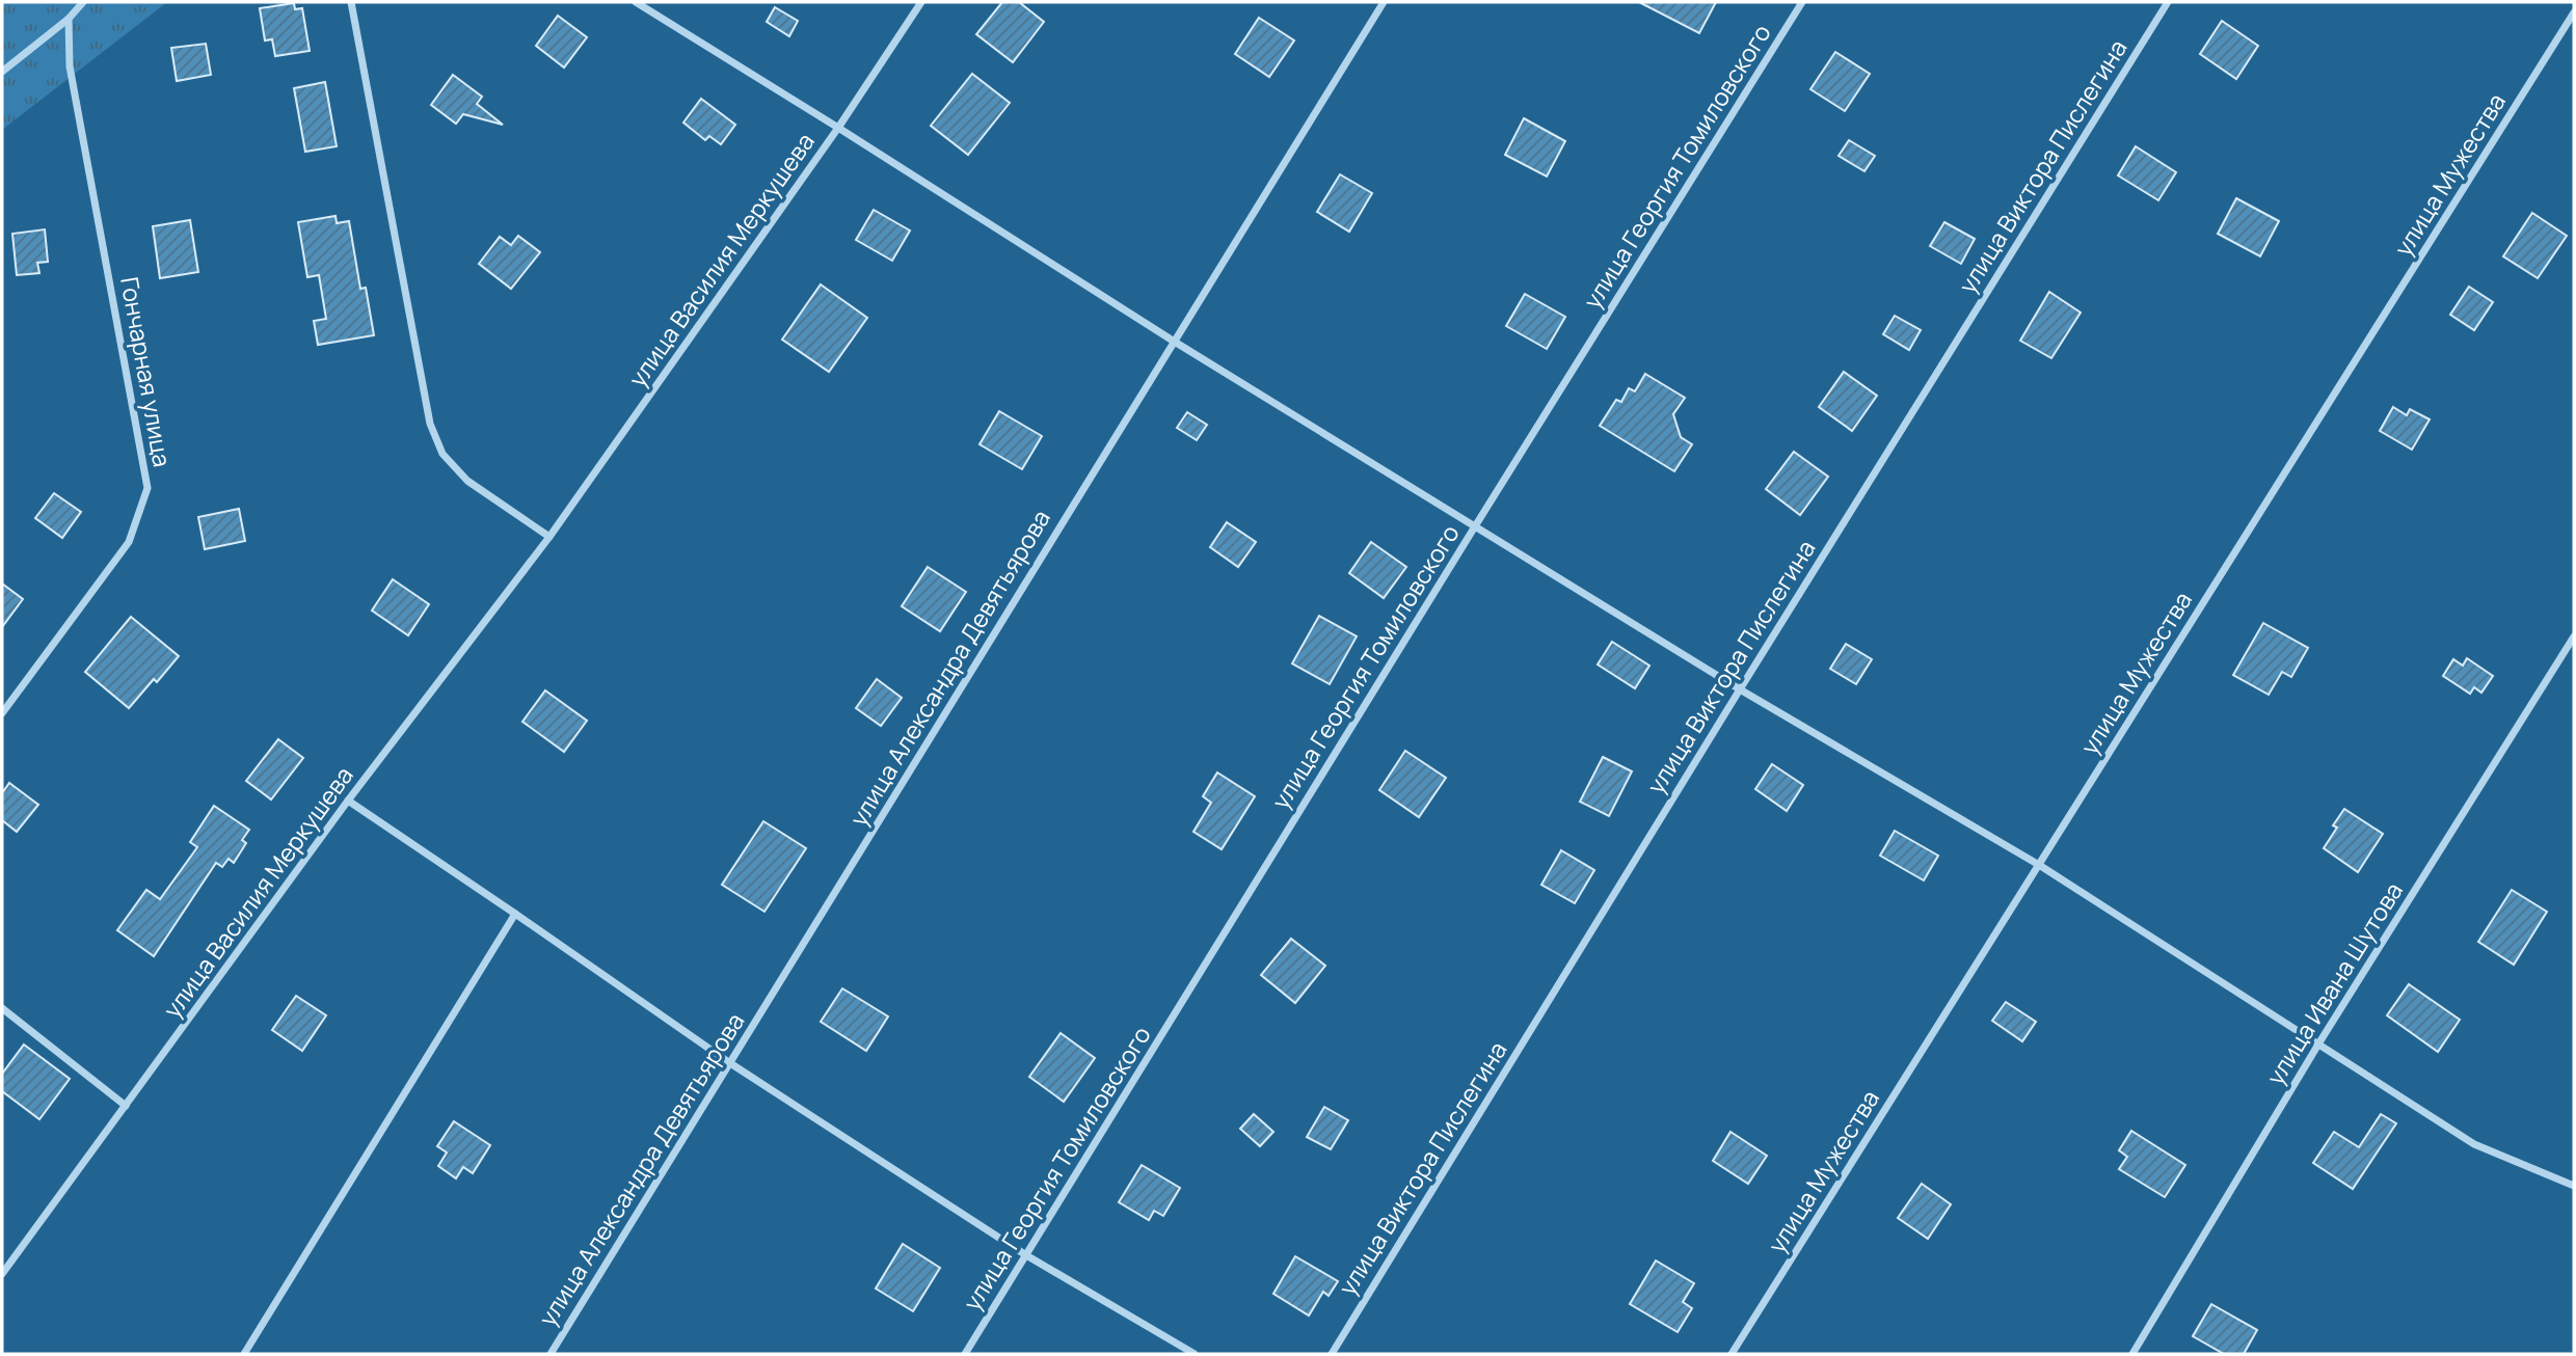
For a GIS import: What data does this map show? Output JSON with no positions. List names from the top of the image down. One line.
{"streets":{"street":["улица Георгия Томиловского","улица Виктора Пислегина","улица Мужества","улица Василия Меркушева","Гончарная улица","улица Александра Девятьярова","улица Ивана Шутова"]}}
